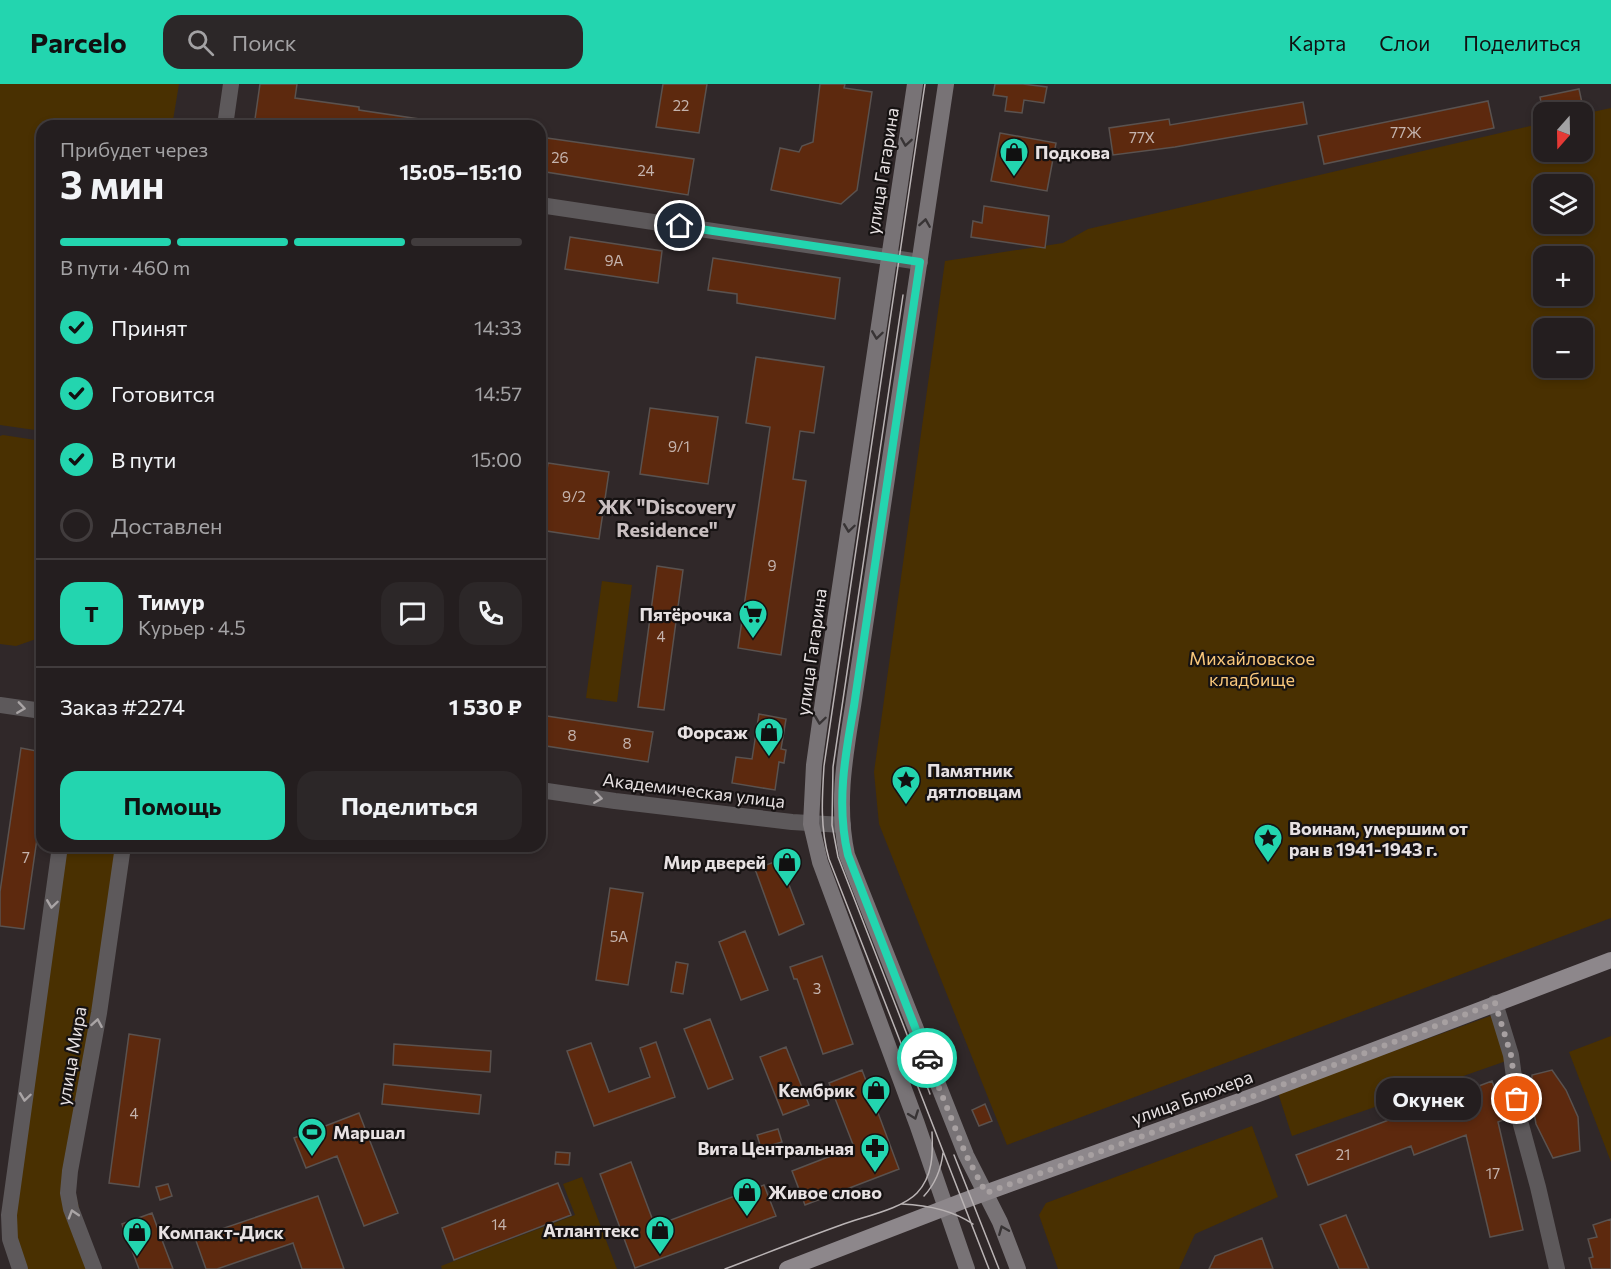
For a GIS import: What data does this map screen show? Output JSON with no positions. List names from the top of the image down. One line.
{"streets":{"main road":["улица Гагарина","улица Блюхера"],"street":["Академическая улица","улица Мира"]},"crossings":[["улица Гагарина","Академическая улица"],["улица Гагарина","улица Блюхера"]],"one_way":["Академическая улица"],"districts":["ЖК \"Discovery Residence\""],"parks":["Михайловское кладбище"],"places":{"shop":["Подкова","Форсаж","Мир дверей","Кембрик","Живое слово","Атланттекс","Компакт-Диск"],"supermarket":["Пятёрочка"],"place":["Памятник дятловцам","Воинам, умершим от ран в 1941-1943 г."],"other":["Окунек"],"sports":["Маршал"],"pharmacy":["Вита Центральная"]},"house_numbers":["22","77Ж","77Х","26","24","9А","9/1","9/2","9","4","8","8","7","5А","3","4","21","17","14"],"north":"bottom","page":{"header":"Parcelo","search":"Поиск","nav":["Карта","Слои","Поделиться"],"map_buttons":["+","−"],"heading":["3 мин","Прибудет через","15:05–15:10"],"panel":["Тимур","Курьер · 4.5","Заказ #2274","1 530 ₽"],"bar":"В пути · 460 m","list":[["Принят","14:33"],["Готовится","14:57"],["В пути","15:00"],"Доставлен"],"round":"Т","buttons":["Помощь","Поделиться"],"bubble":"Окунек"}}
